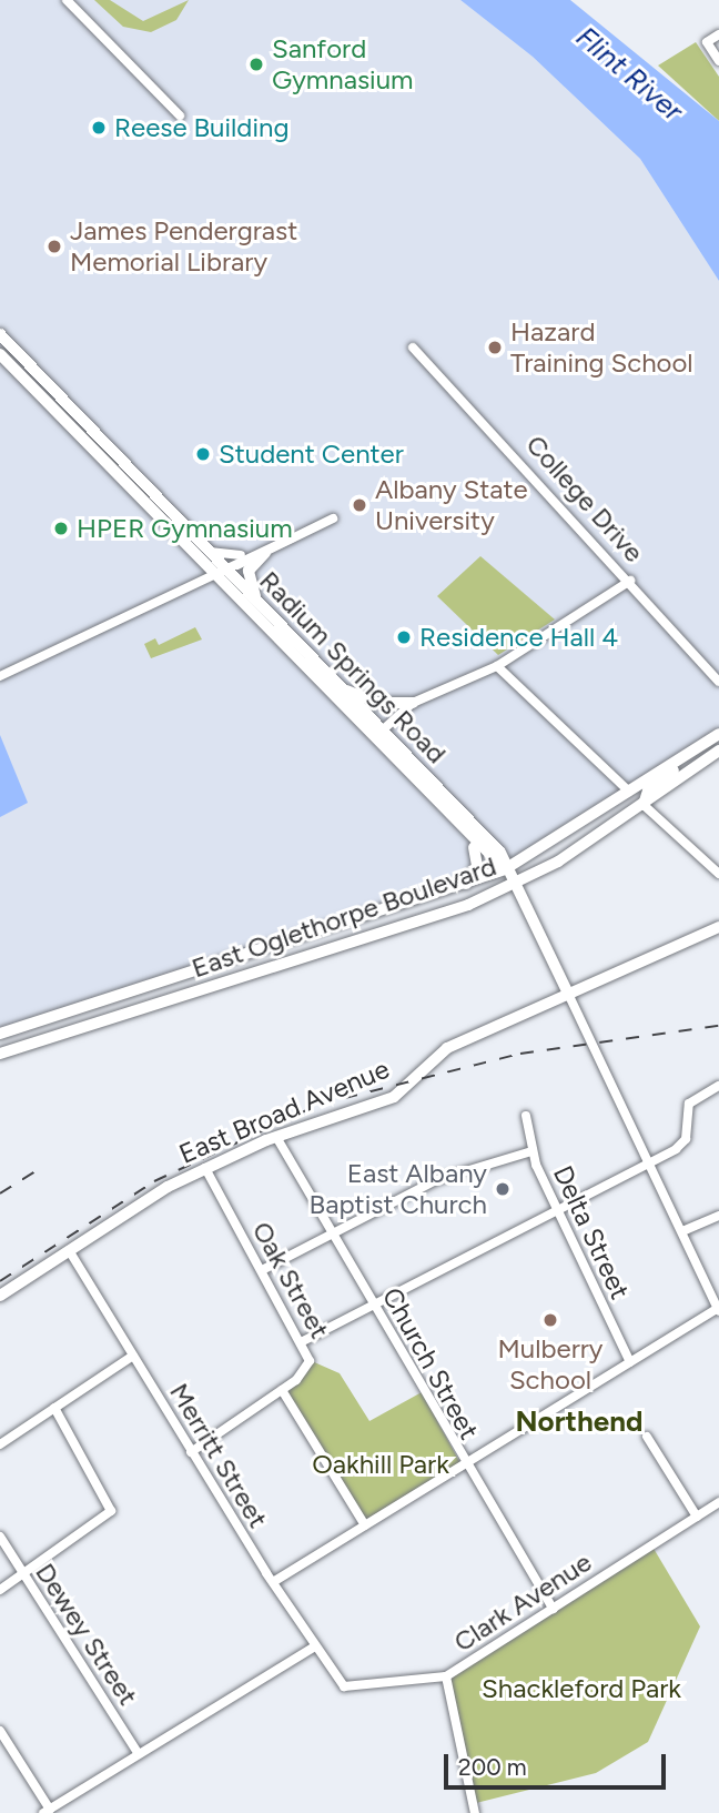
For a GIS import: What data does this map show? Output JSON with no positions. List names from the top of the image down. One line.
{"streets":{"main road":["Radium Springs Road","East Oglethorpe Boulevard","East Broad Avenue"],"street":["College Drive","Delta Street","Oak Street","Church Street","Merritt Street","Clark Avenue","Dewey Street"]},"crossings":[["Radium Springs Road","East Oglethorpe Boulevard"],["Radium Springs Road","East Broad Avenue"],["East Broad Avenue","Oak Street"],["East Broad Avenue","Church Street"],["East Broad Avenue","Merritt Street"],["Church Street","Clark Avenue"],["Merritt Street","Clark Avenue"]],"districts":["Northend"],"water":["Flint River"],"parks":["Oakhill Park","Shackleford Park"],"places":["Sanford Gymnasium","Reese Building","James Pendergrast Memorial Library","Hazard Training School","Student Center","Albany State University","HPER Gymnasium","Residence Hall 4","East Albany Baptist Church","Mulberry School"],"scale_bar":"200 m"}
